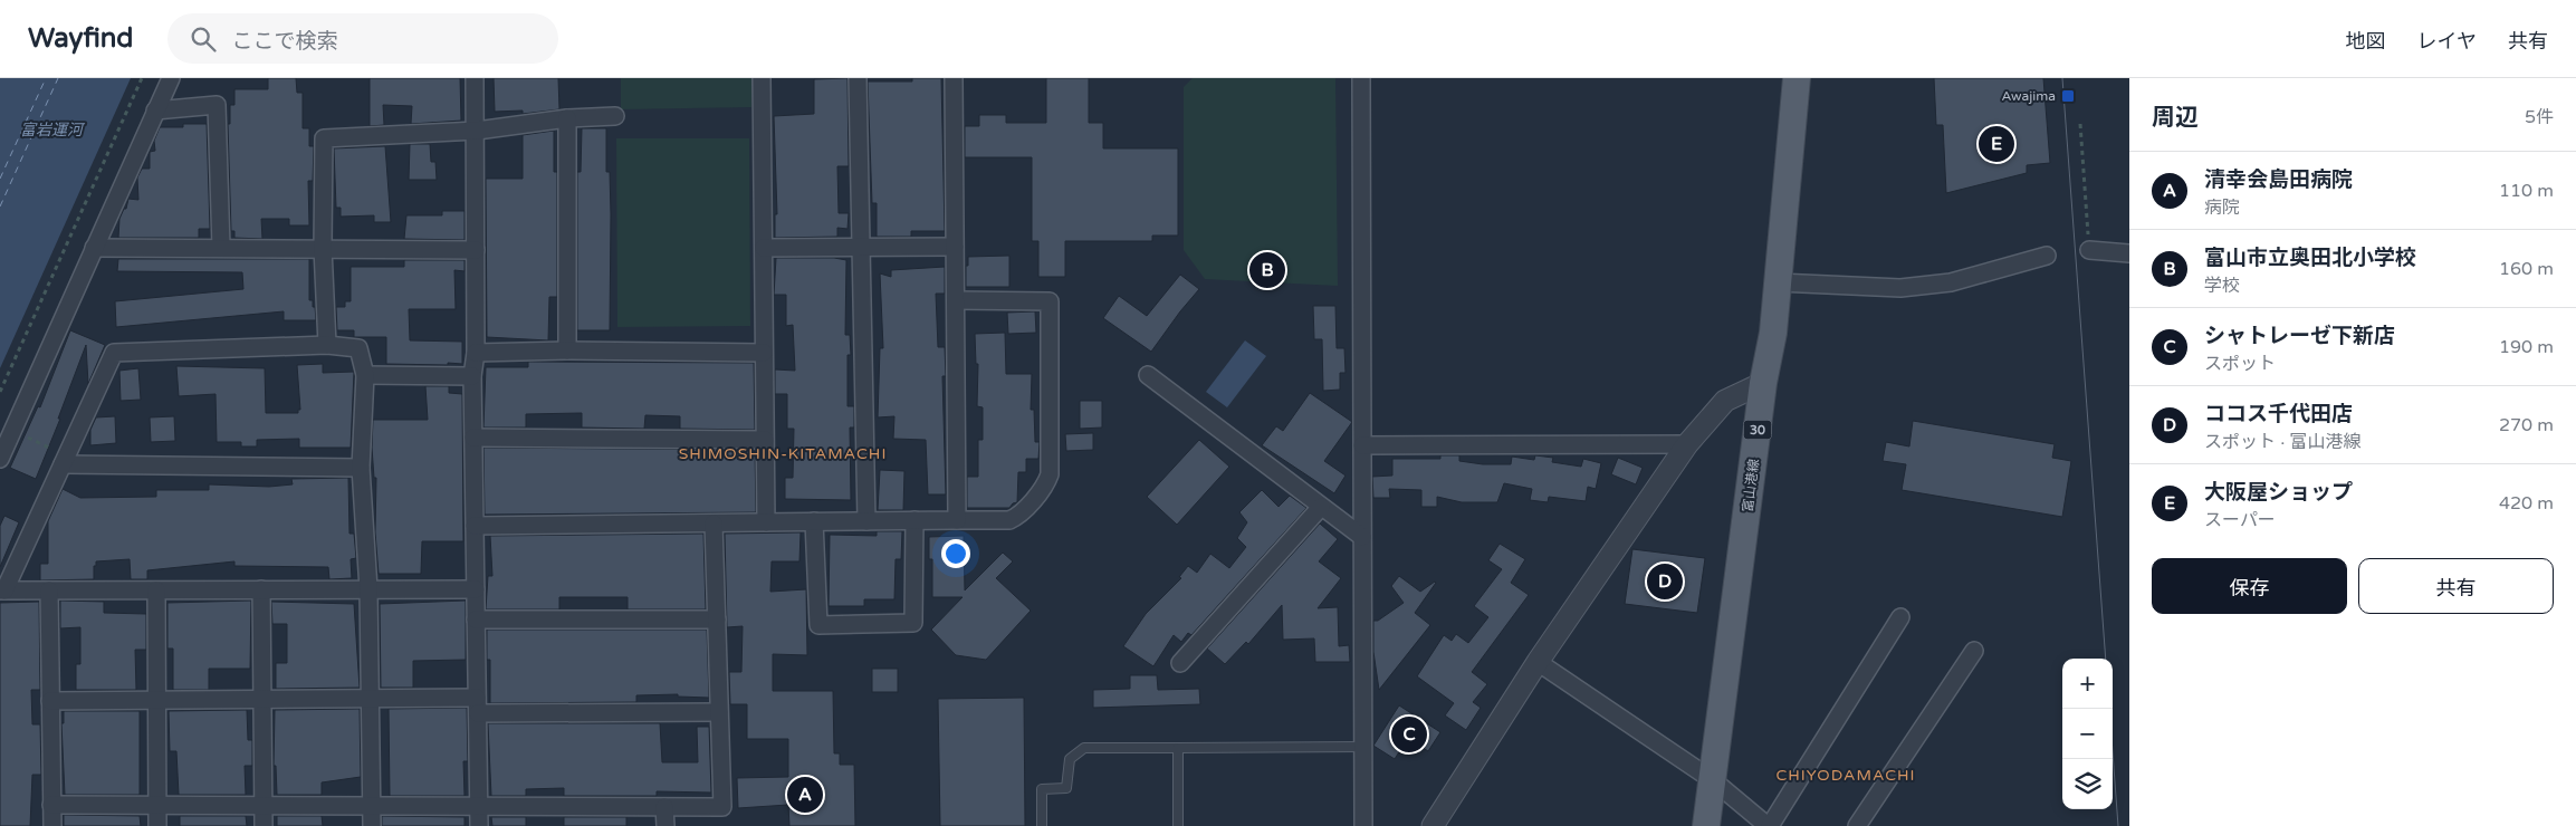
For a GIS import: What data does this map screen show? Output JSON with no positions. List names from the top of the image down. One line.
{"streets":{"main road":["30","富山港線"]},"districts":["SHIMOSHIN-KITAMACHI","CHIYODAMACHI"],"water":["富岩運河"],"places":{"transit":["Awajima"]},"page":{"header":"Wayfind","search":"ここで検索","nav":["地図","レイヤ","共有"],"heading":["周辺","5件"],"pins":["E","B","D","C","A"],"list":[{"mark":"A","name":"清幸会島田病院","note":"病院","value":"110 m"},{"mark":"B","name":"富山市立奥田北小学校","note":"学校","value":"160 m"},{"mark":"C","name":"シャトレーゼ下新店","note":"スポット","value":"190 m"},{"mark":"D","name":"ココス千代田店","note":"スポット · 富山港線","value":"270 m"},{"mark":"E","name":"大阪屋ショップ","note":"スーパー","value":"420 m"}],"buttons":["保存","共有"],"map_buttons":["+","−"]}}
